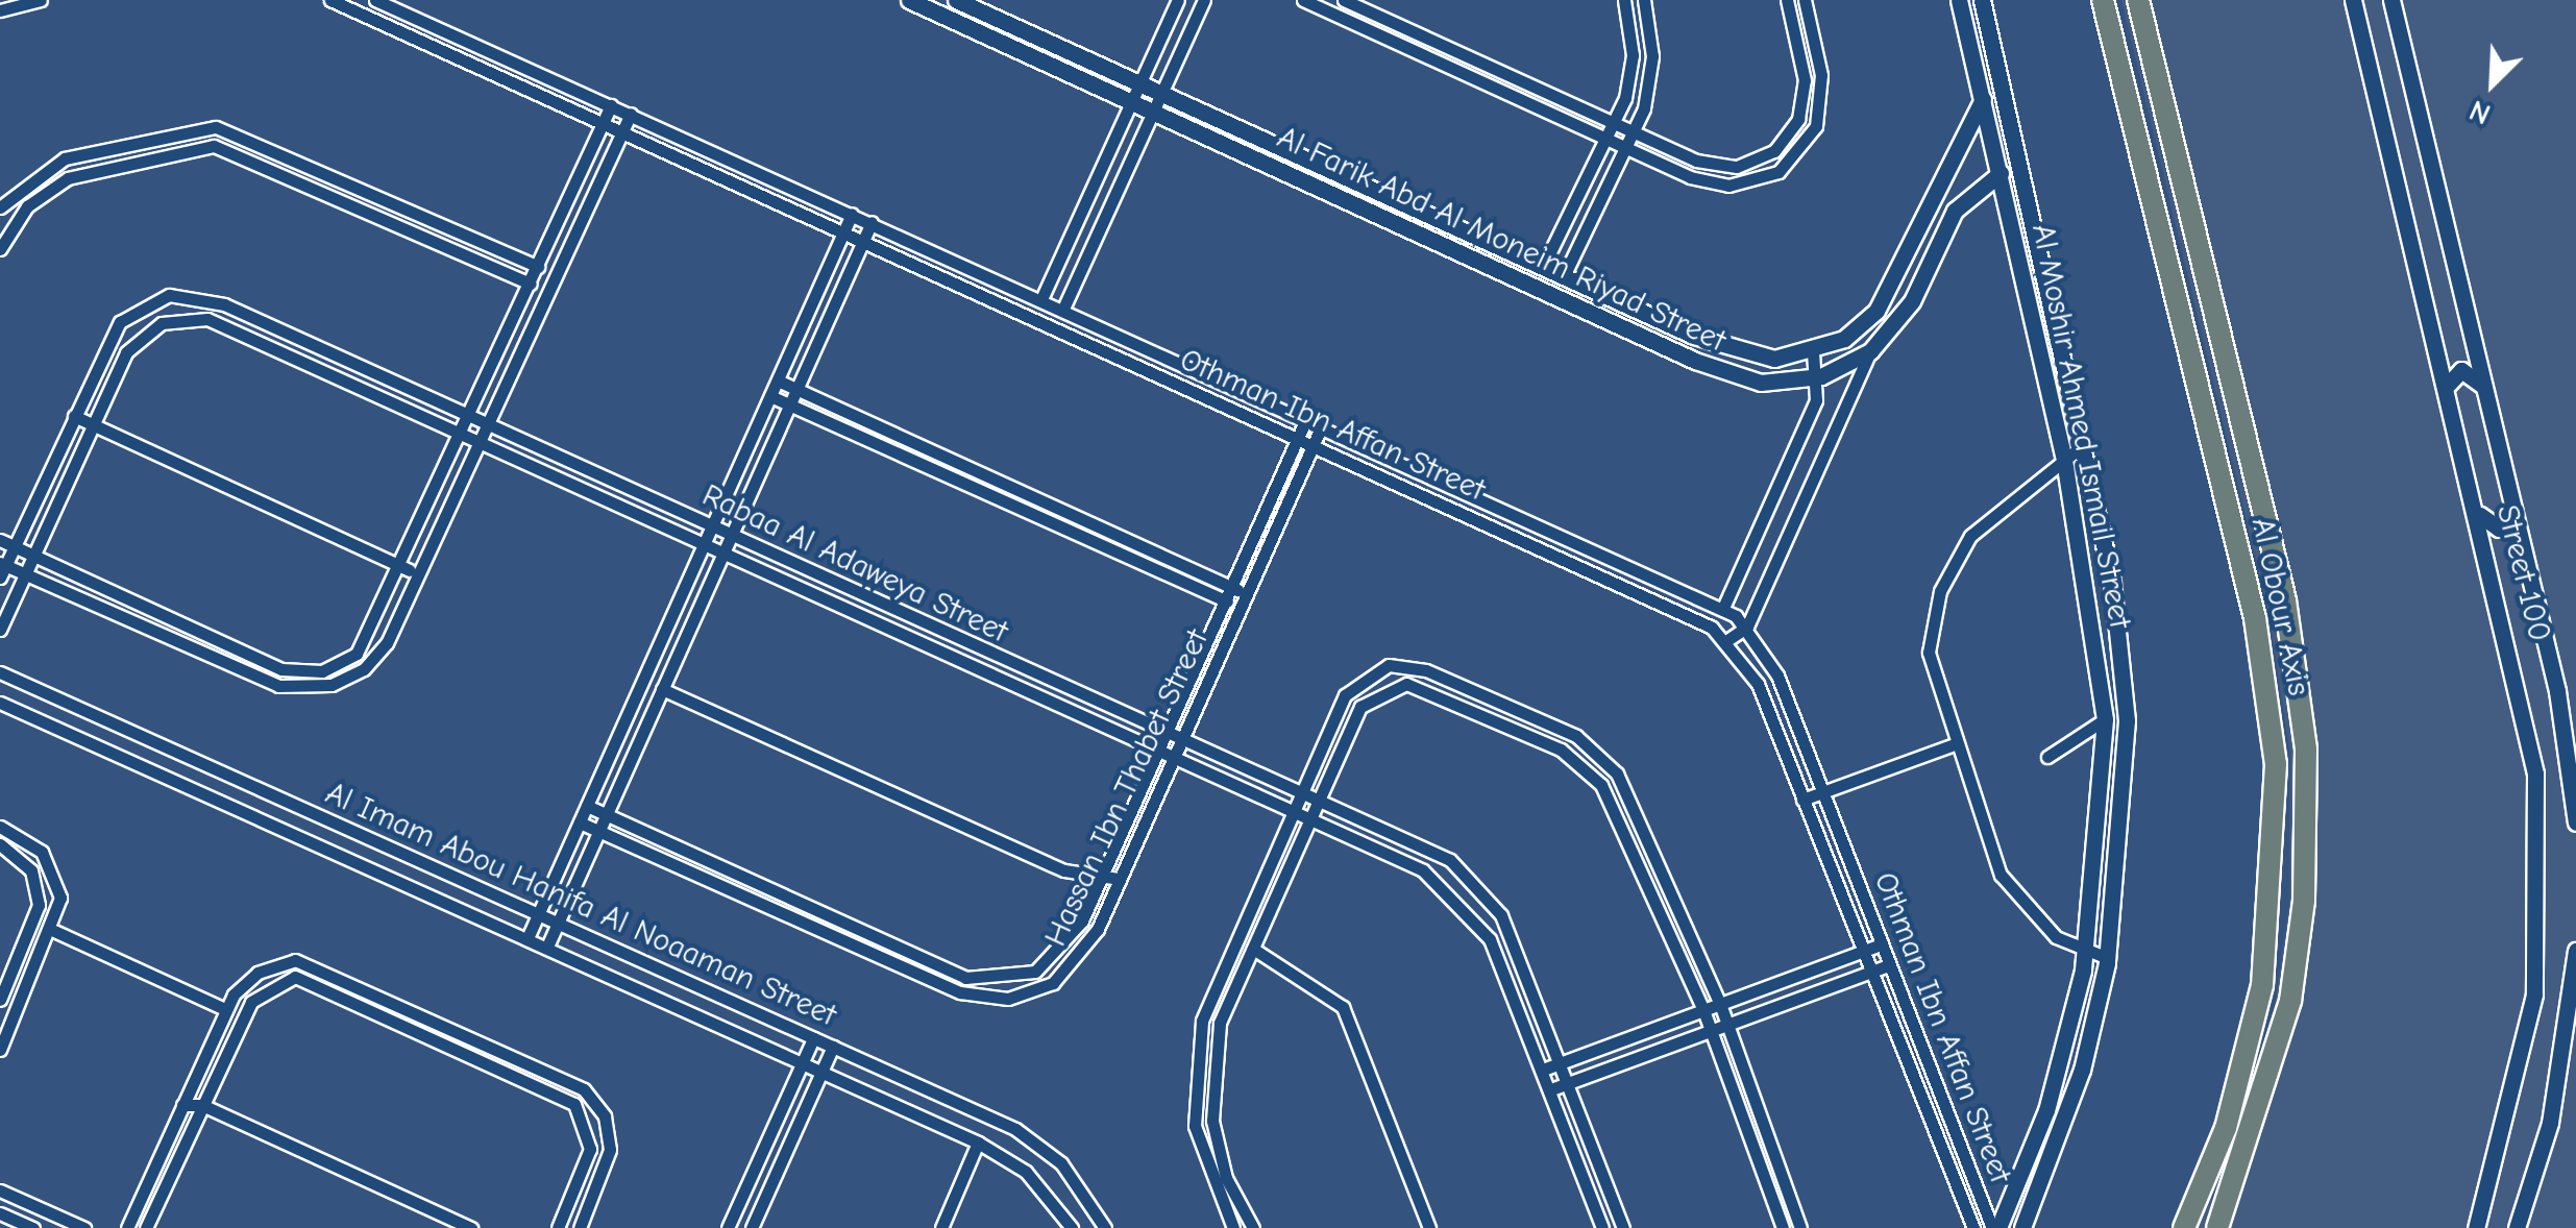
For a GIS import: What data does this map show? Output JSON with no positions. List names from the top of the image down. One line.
{"streets":{"highway":["Al Obour Axis"],"street":["Al Farik Abd Al Moneim Riyad Street","Othman Ibn Affan Street","Al Moshir Ahmed Ismail Street","Rabaa Al Adaweya Street","Street 100","Hassan Ibn Thabet Street","Al Imam Abou Hanifa Al Noaaman Street"]},"crossings":[["Al Farik Abd Al Moneim Riyad Street","Al Moshir Ahmed Ismail Street"],["Othman Ibn Affan Street","Al Moshir Ahmed Ismail Street"],["Othman Ibn Affan Street","Hassan Ibn Thabet Street"],["Rabaa Al Adaweya Street","Hassan Ibn Thabet Street"]],"north":"bottom left"}
